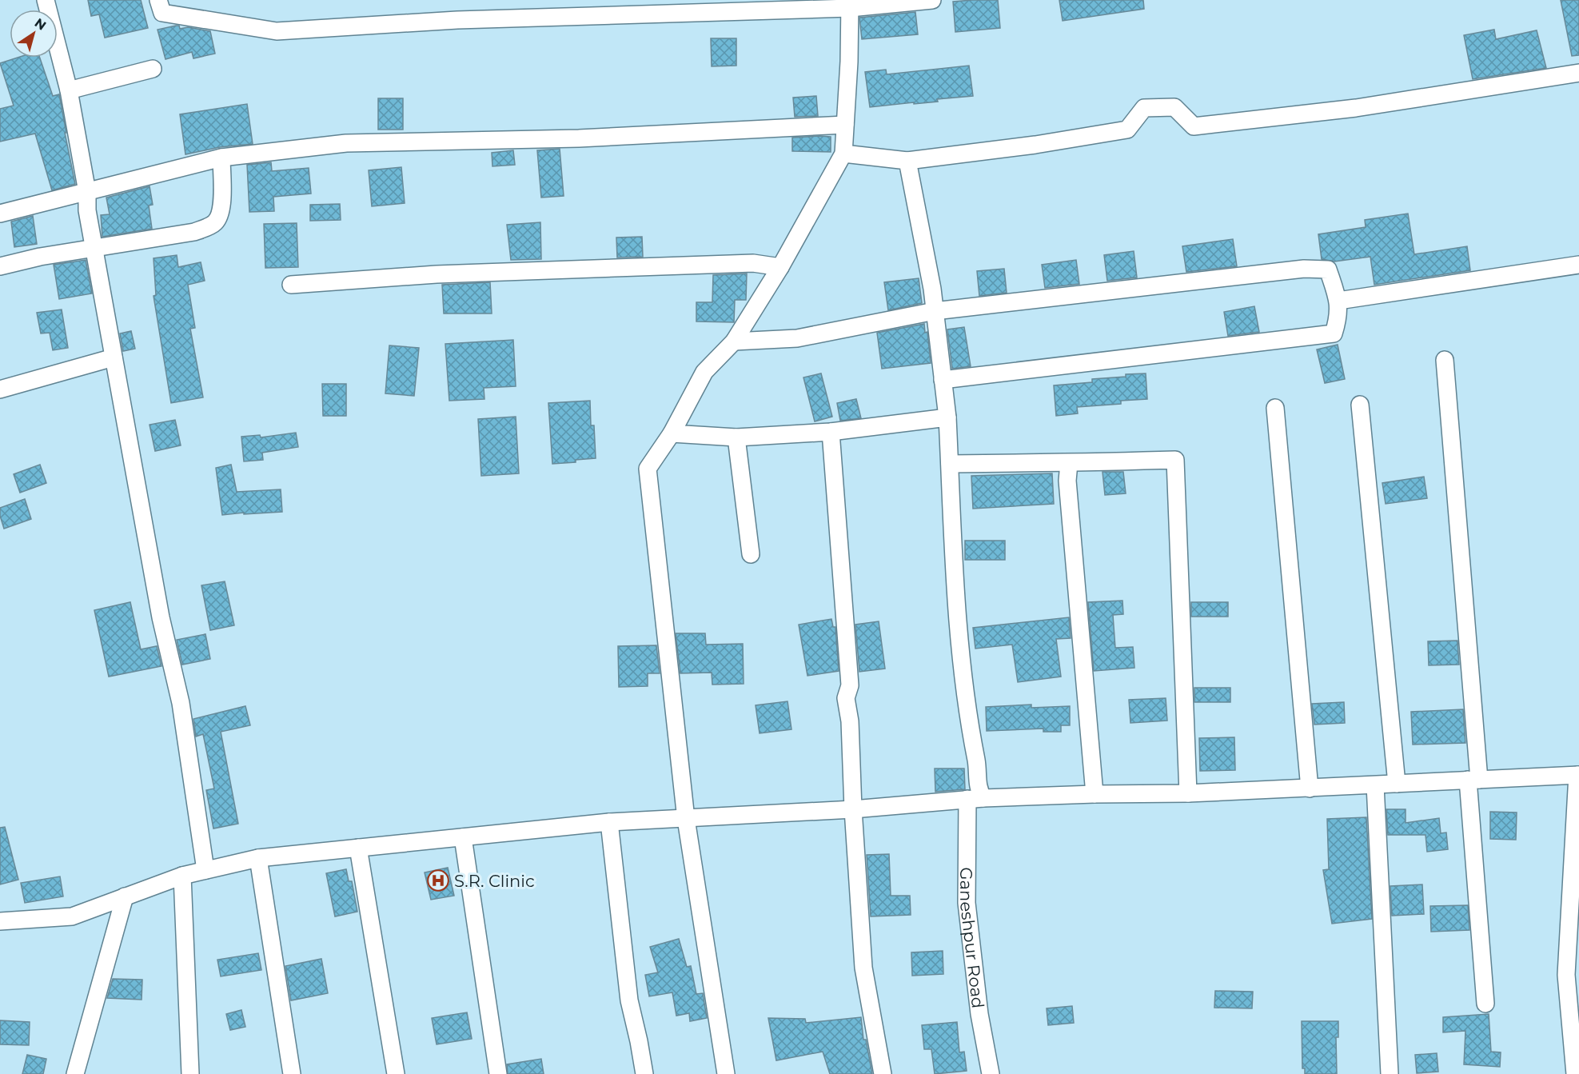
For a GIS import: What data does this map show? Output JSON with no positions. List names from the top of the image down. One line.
{"streets":{"street":["Ganeshpur Road"]},"places":{"hospital":["S.R. Clinic"]},"north":"top right"}
